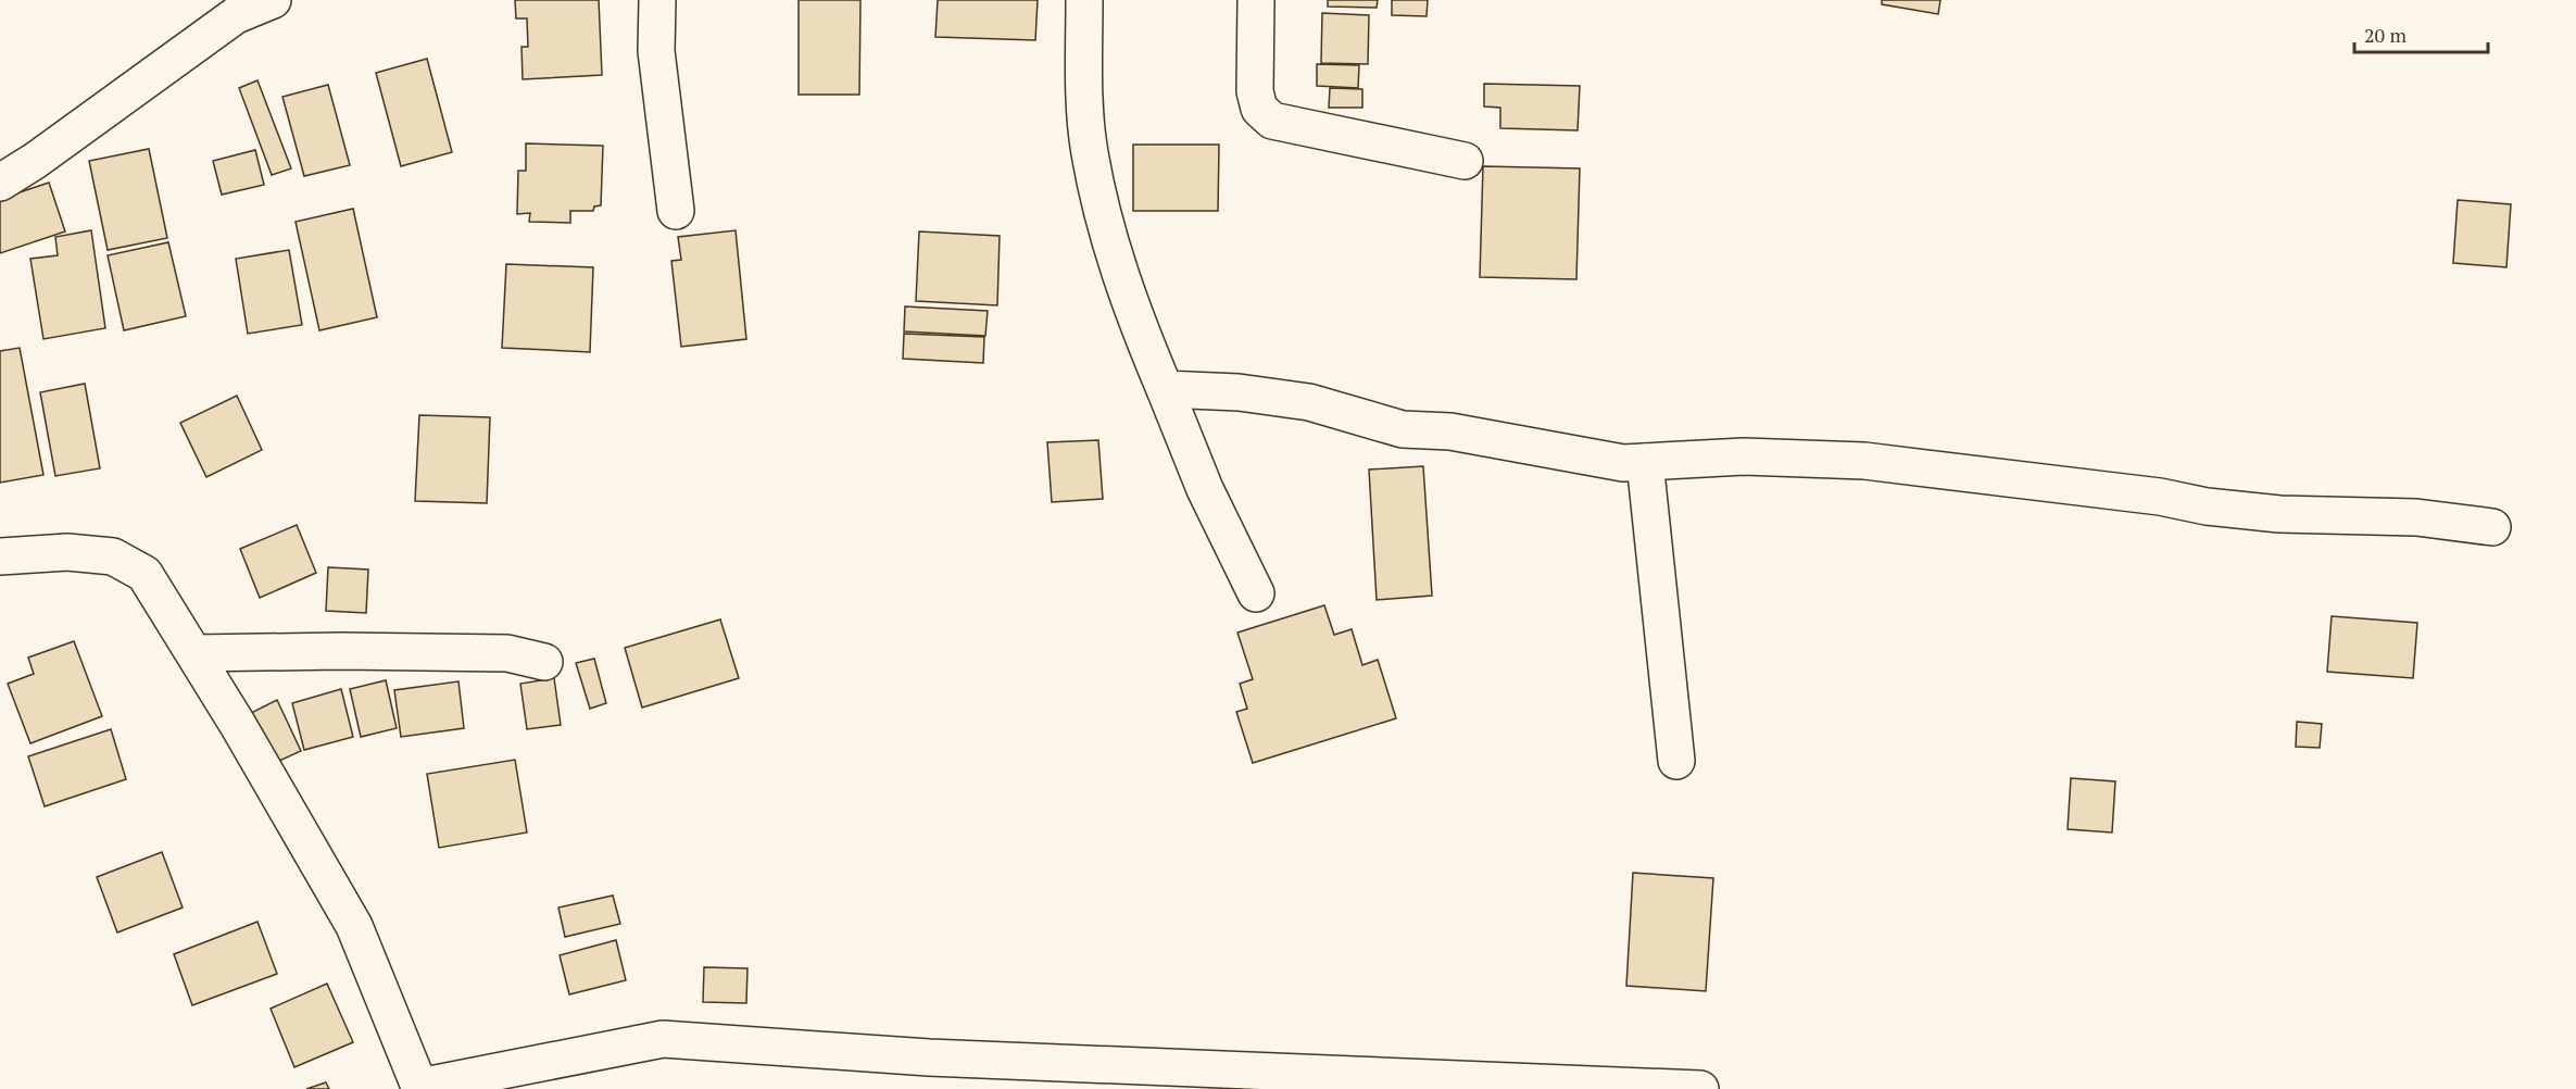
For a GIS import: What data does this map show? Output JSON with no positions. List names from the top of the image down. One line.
{"scale_bar":"20 m"}
